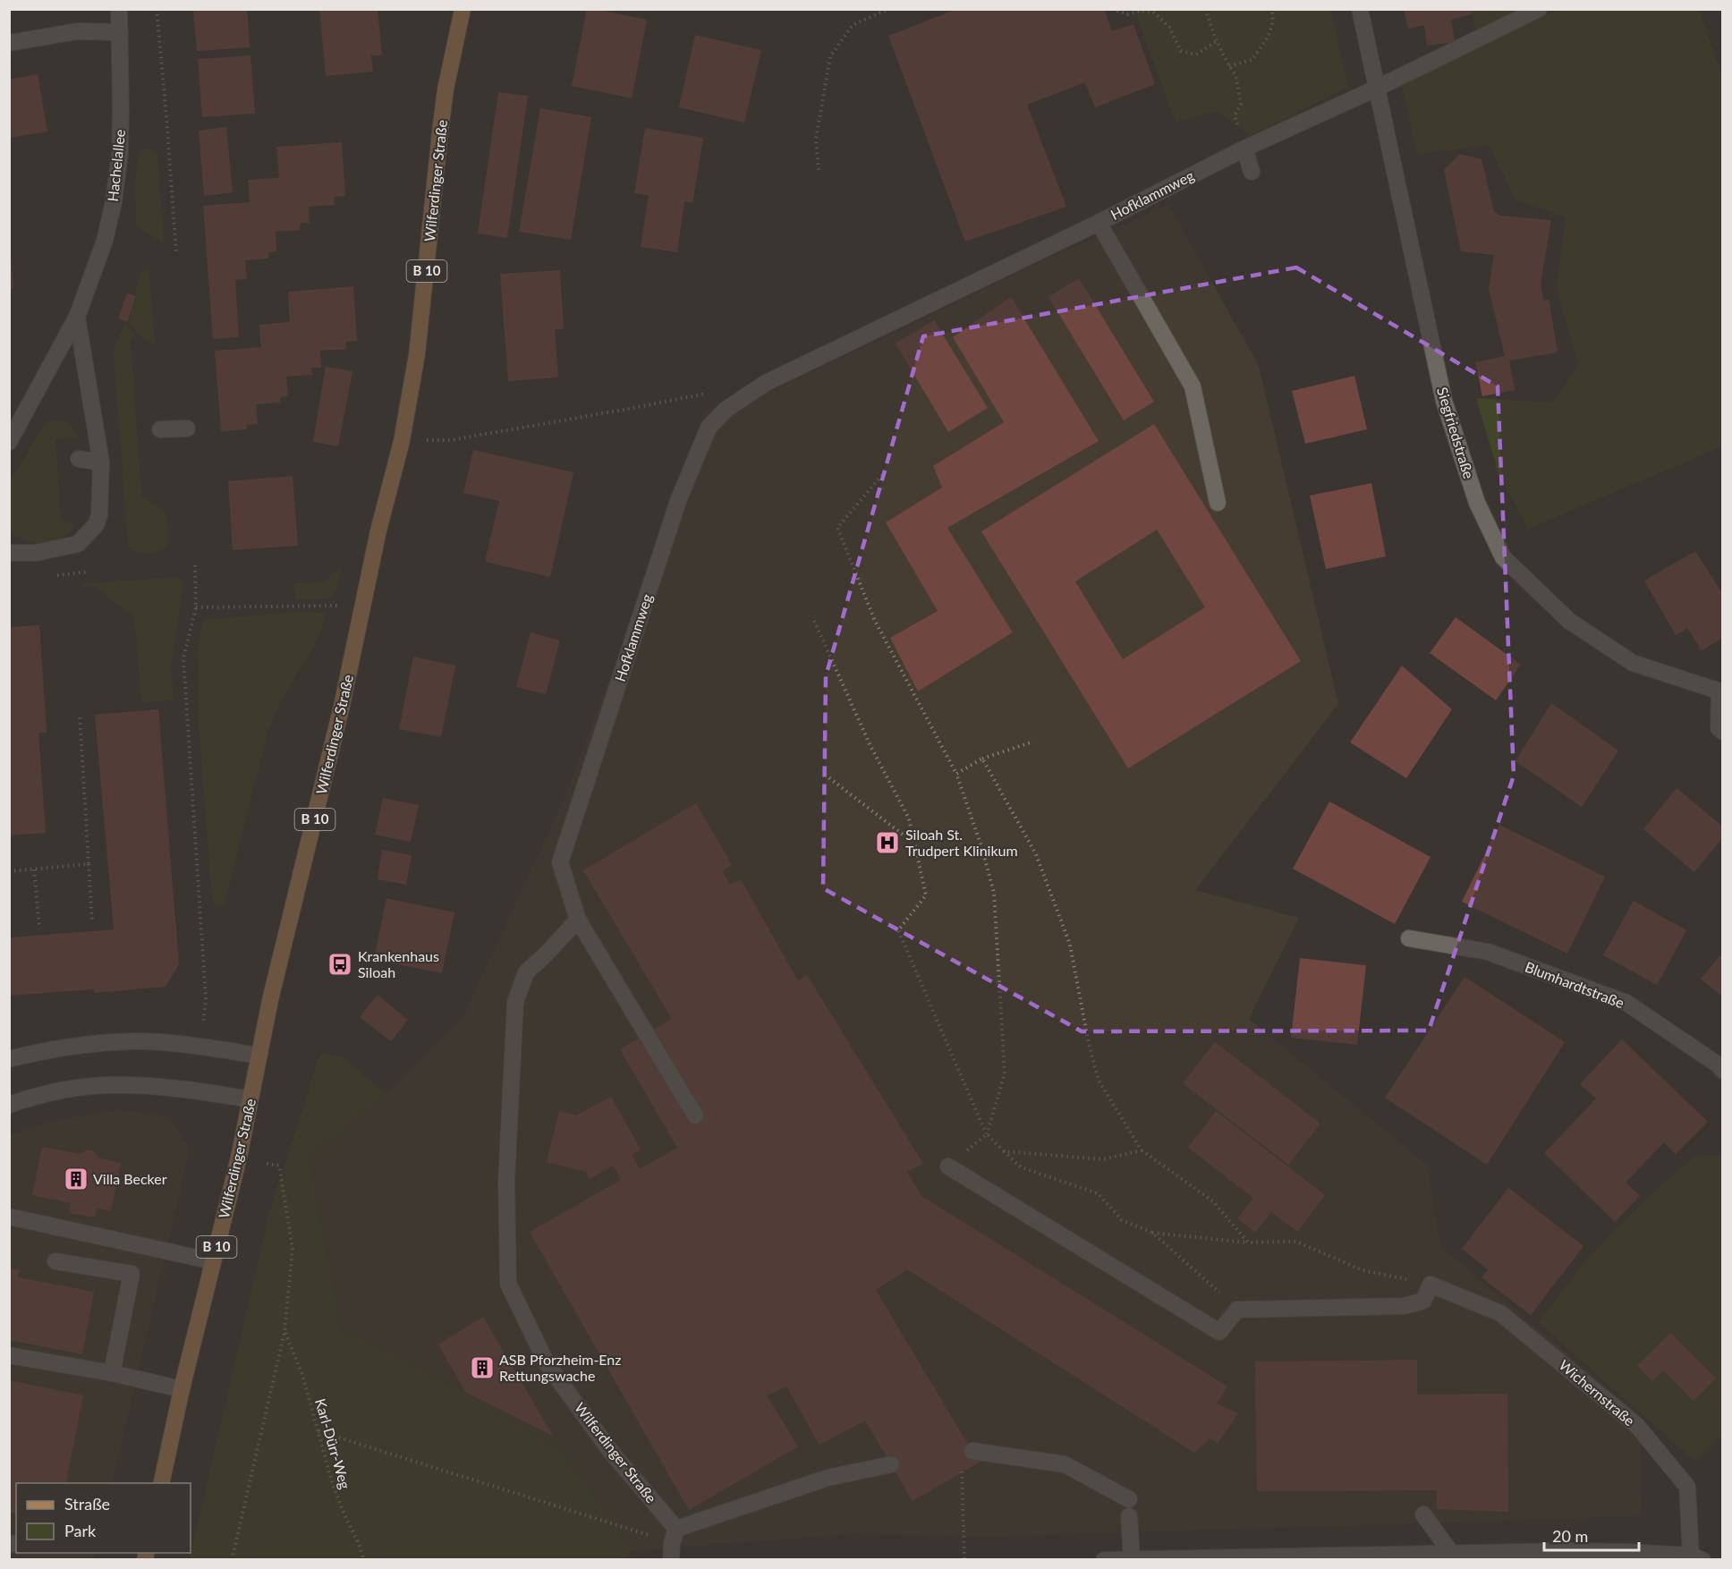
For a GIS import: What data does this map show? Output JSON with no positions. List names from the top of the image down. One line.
{"streets":{"main road":["Wilferdinger Straße","B 10"],"street":["Hachelallee","Hofklammweg","Siegfriedstraße","Blumhardtstraße","Wichernstraße"],"path":["Karl-Dürr-Weg"]},"crossings":[["Wilferdinger Straße","Hofklammweg"],["Hofklammweg","Siegfriedstraße"]],"places":{"hospital":["Siloah St. Trudpert Klinikum"],"bus stop":["Krankenhaus Siloah"],"building":["Villa Becker","ASB Pforzheim-Enz Rettungswache"]},"legend":["Straße","Park"],"scale_bar":"20 m"}
